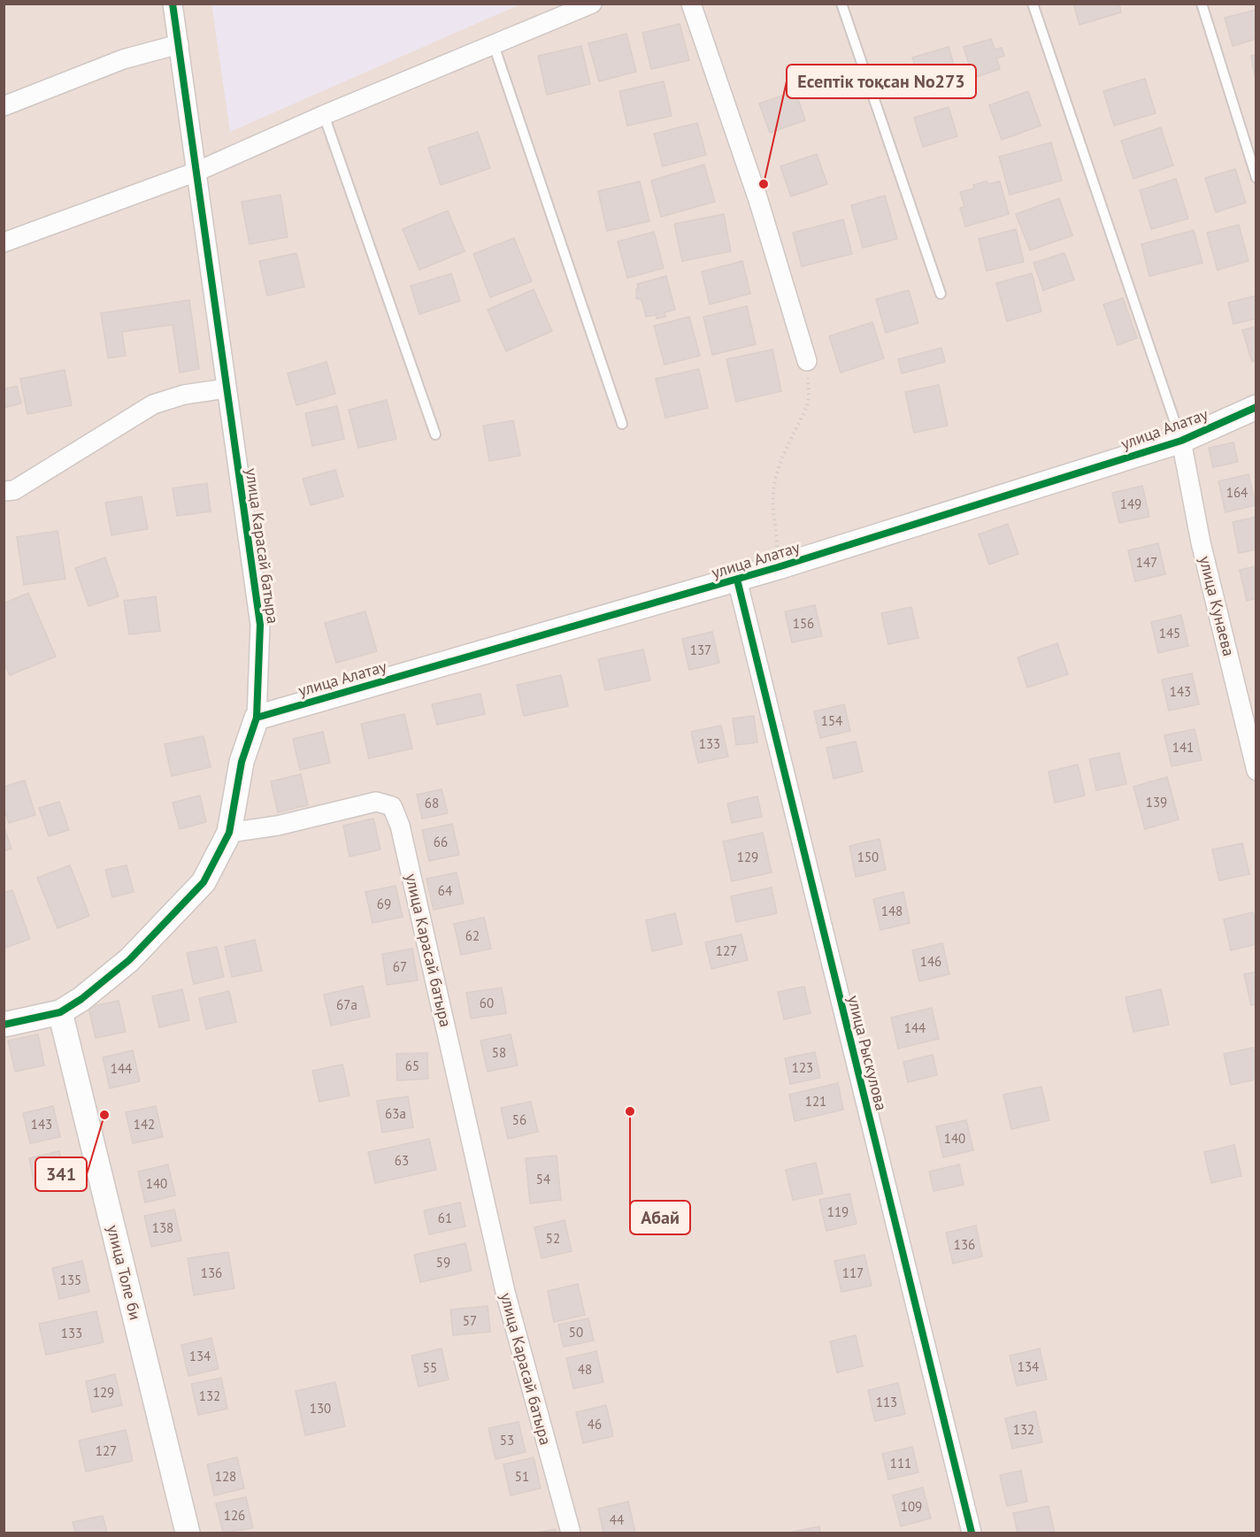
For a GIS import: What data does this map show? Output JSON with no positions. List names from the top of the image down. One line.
{"streets":{"street":["улица Алатау","улица Карасай батыра","улица Кунаева","улица Рыскулова","улица Толе би"]},"crossings":[["улица Алатау","улица Карасай батыра"],["улица Алатау","улица Кунаева"],["улица Алатау","улица Рыскулова"]],"places":["Есептік тоқсан No273","Абай","341"],"house_numbers":["164","149","147","156","145","137","143","154","133","141","139","68","66","129","150","64","69","148","62","127","146","67","60","67а","144","58","65","123","144","121","63а","56","143","142","140","63","54","140","119","61","138","52","136","59","136","117","135","57","50","133","134","134","55","48","129","132","113","130","46","132","53","127","111","128","51","109","126","44"]}
